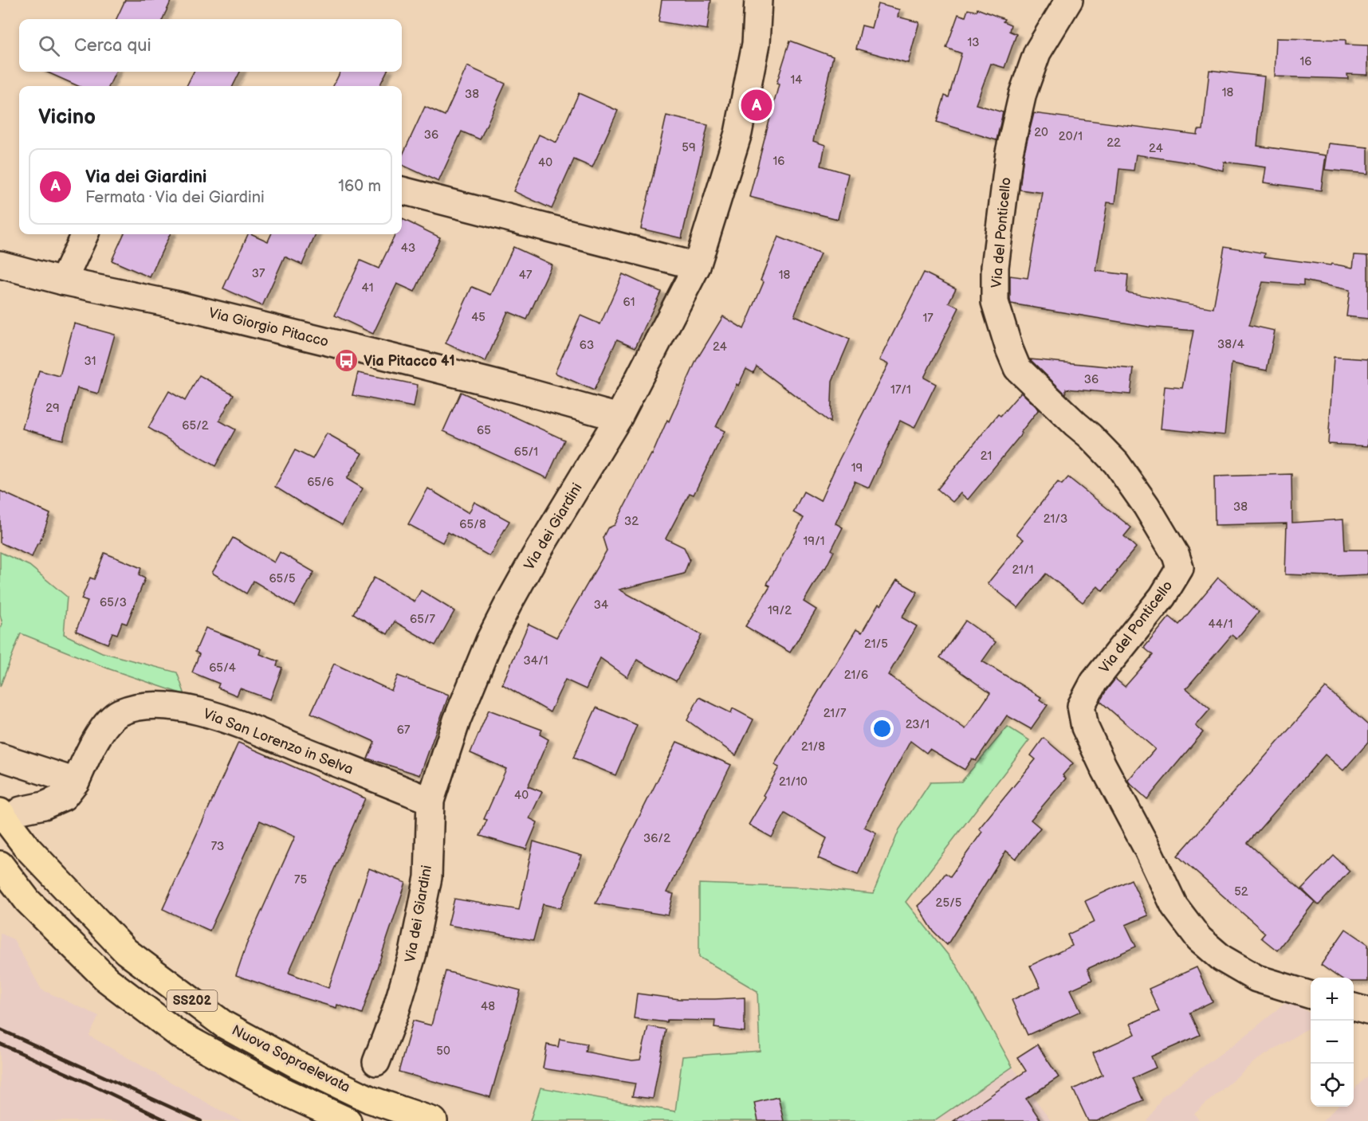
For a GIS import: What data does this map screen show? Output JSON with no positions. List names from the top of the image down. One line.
{"streets":{"highway":["SS202","Nuova Sopraelevata"],"street":["Via del Ponticello","Via Giorgio Pitacco","Via dei Giardini","Via San Lorenzo in Selva"]},"crossings":[["Via Giorgio Pitacco","Via dei Giardini"],["Via dei Giardini","Via San Lorenzo in Selva"],["Via San Lorenzo in Selva","Nuova Sopraelevata"]],"places":{"bus stop":["Via Pitacco 41"]},"house_numbers":["13","16","14","18","38","20","36","20/1","22","59","24","16","40","43","37","47","18","41","61","45","17","38/4","63","24","31","36","17/1","29","65/2","65","65/1","21","19","65/6","38","21/3","32","65/8","19/1","21/1","65/5","65/3","34","19/2","65/7","44/1","21/5","34/1","65/4","21/6","21/7","23/1","67","21/8","21/10","40","36/2","73","75","52","25/5","48","50"],"page":{"search":"Cerca qui","heading":"Vicino","pins":"A","list":[{"mark":"A","name":"Via dei Giardini","note":"Fermata · Via dei Giardini","value":"160 m"}],"map_buttons":["+","−"]}}
